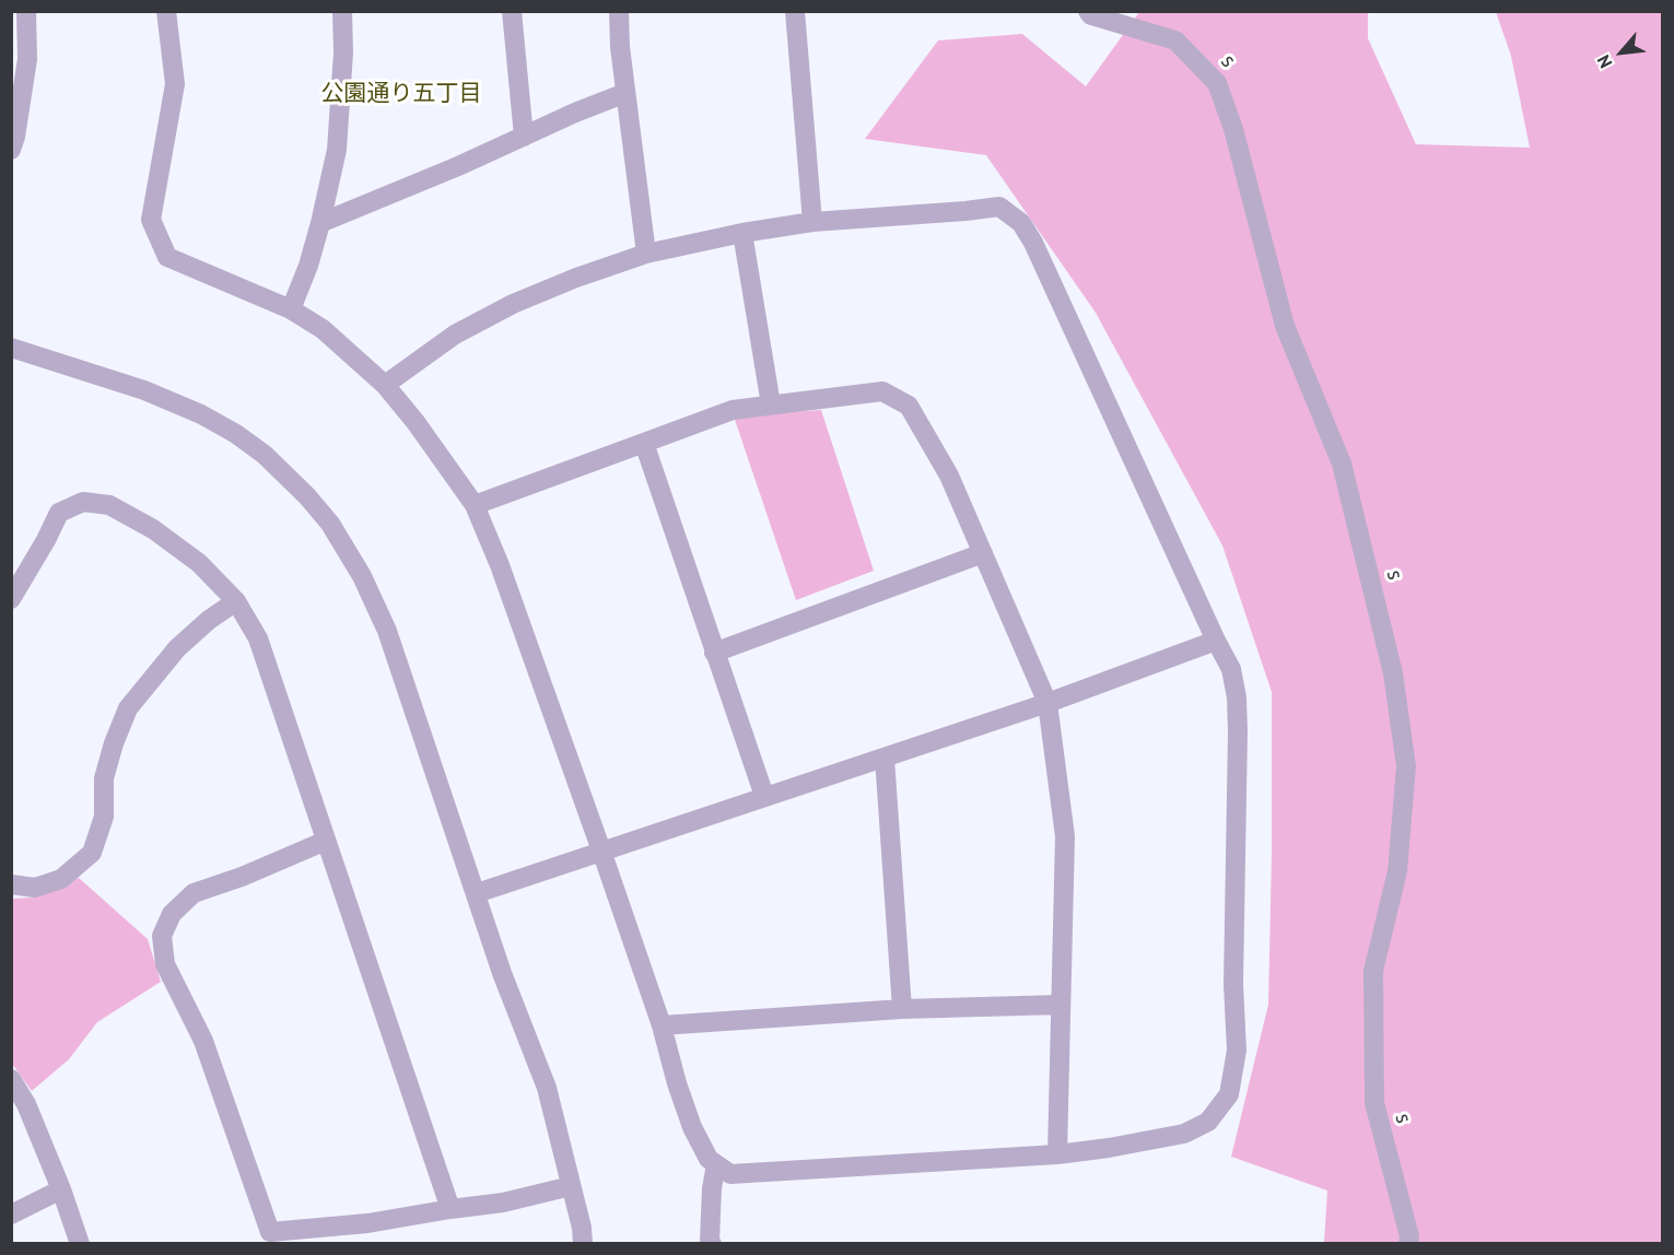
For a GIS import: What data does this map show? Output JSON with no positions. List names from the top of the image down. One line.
{"streets":{"street":["s"]},"districts":["公園通り五丁目"],"north":"bottom left"}
